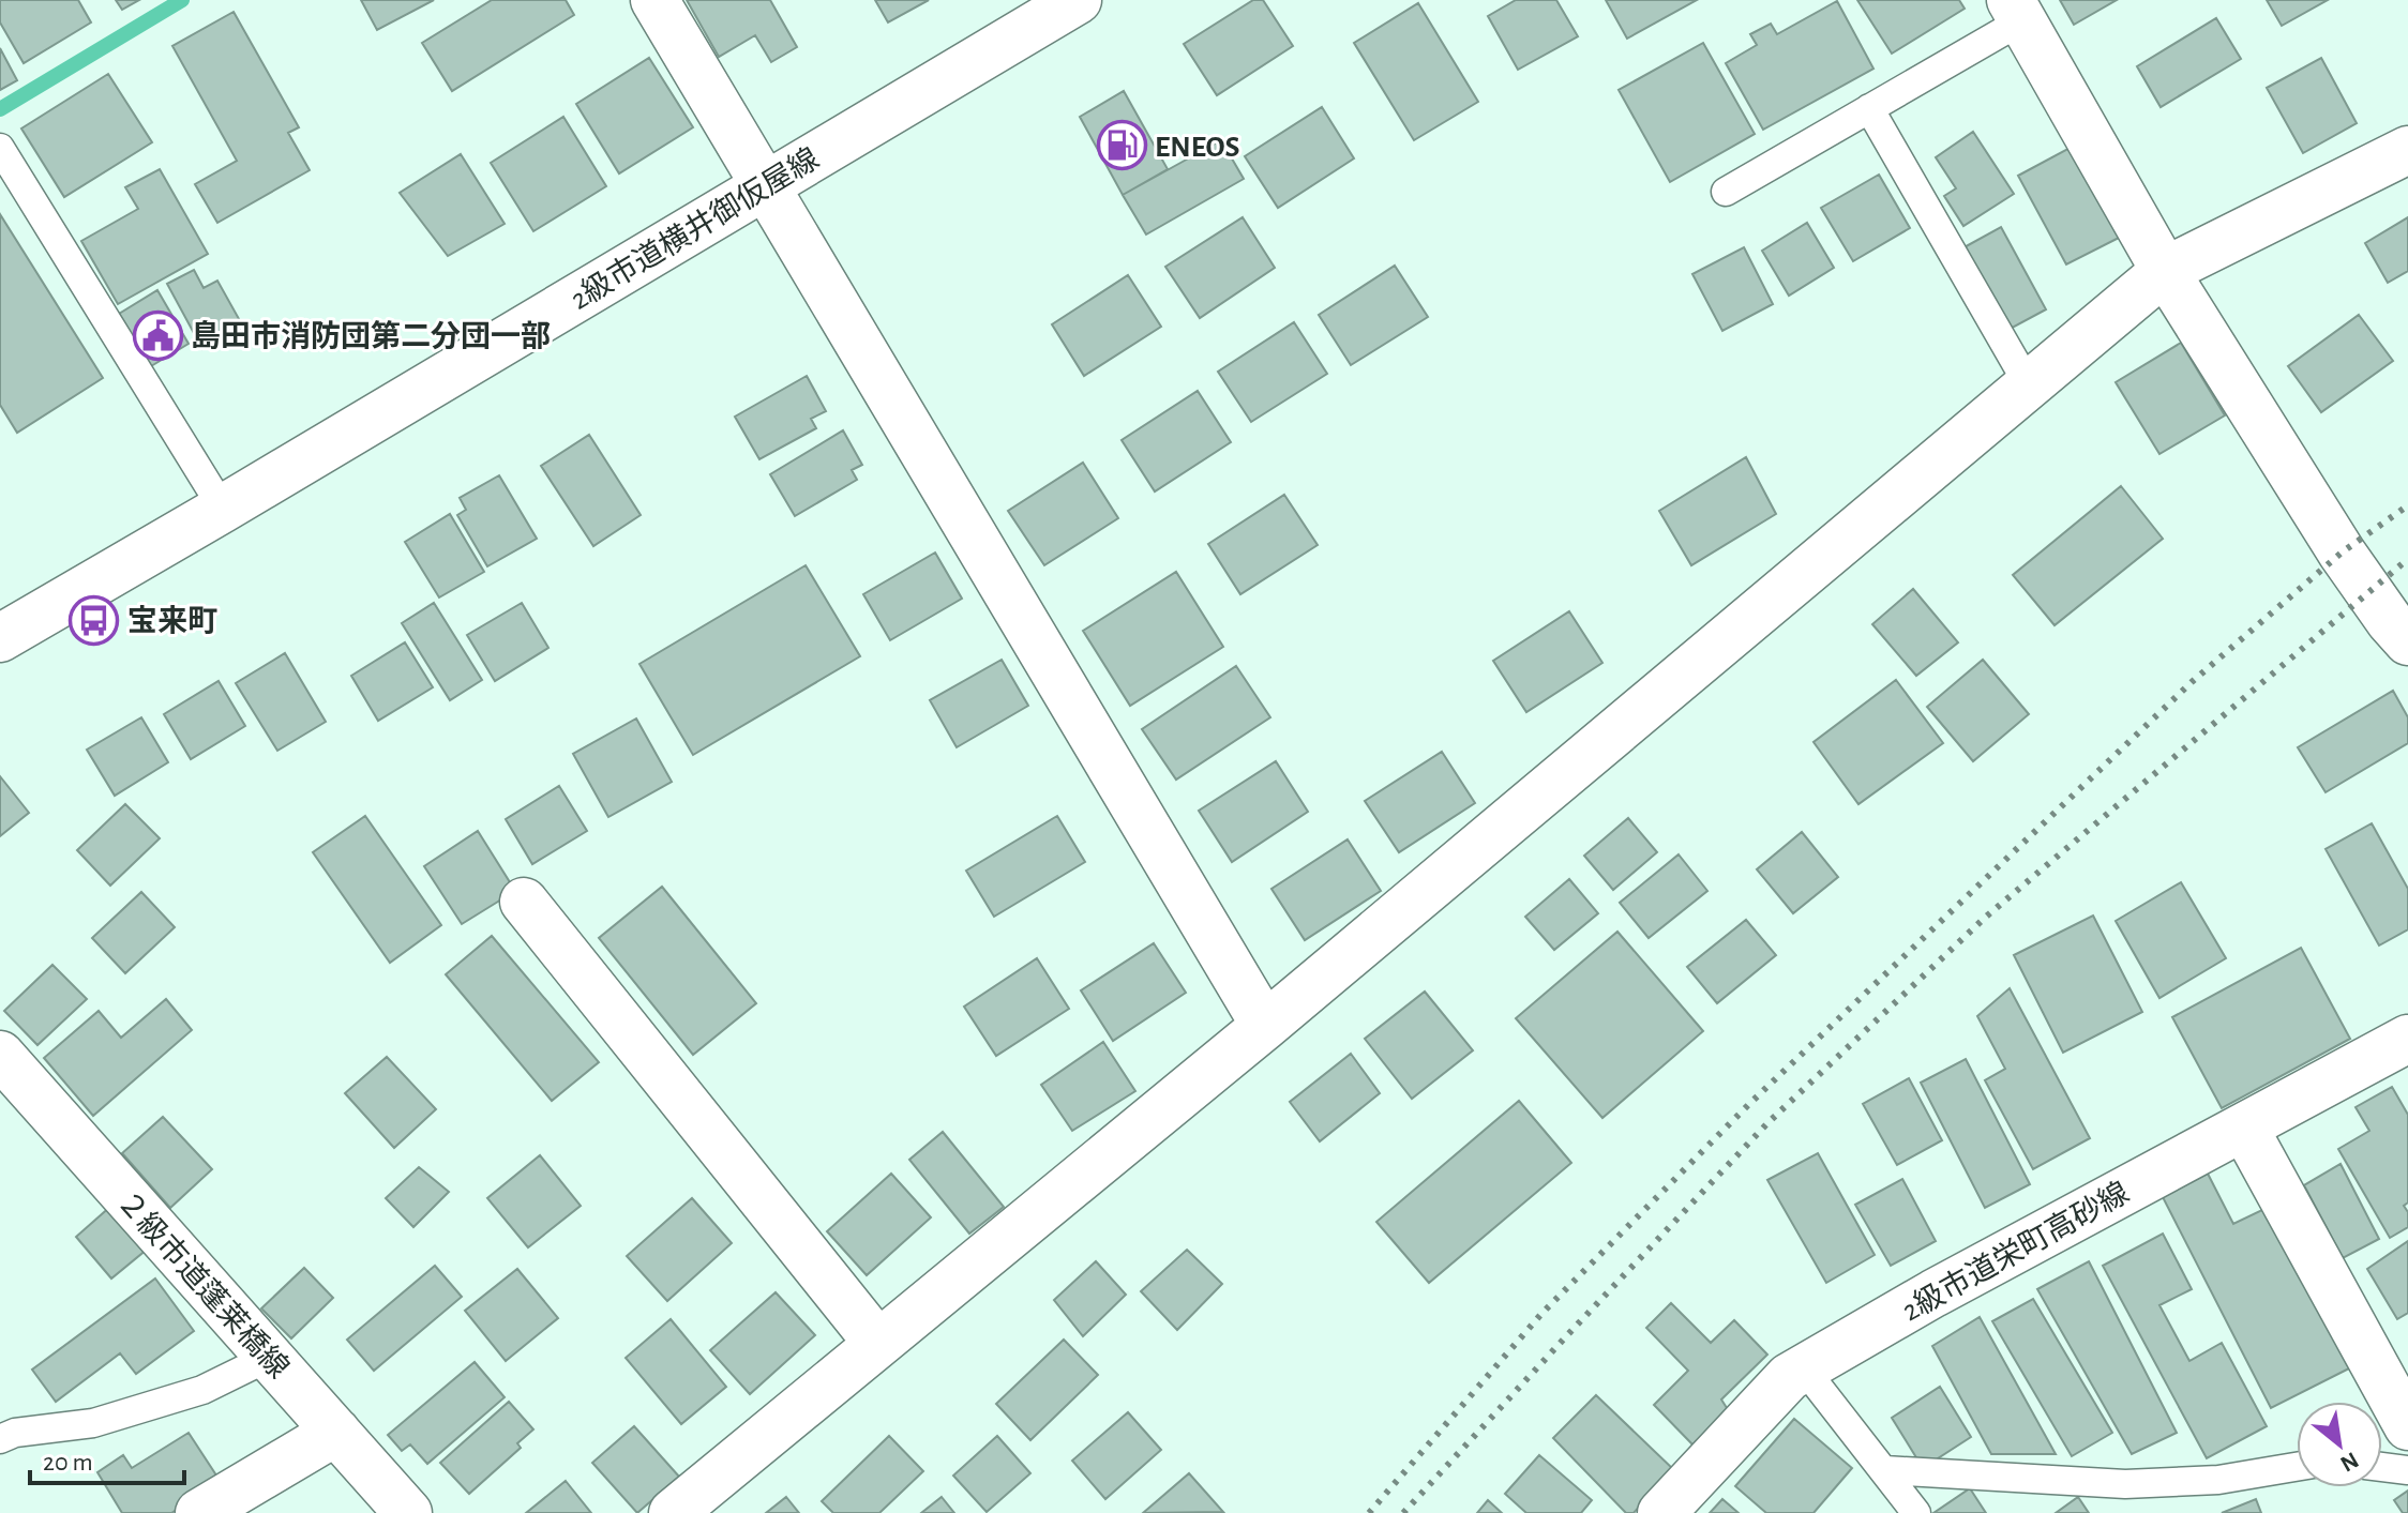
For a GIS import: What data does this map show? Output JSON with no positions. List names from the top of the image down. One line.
{"streets":{"street":["2級市道横井御仮屋線","2級市道栄町高砂線","２級市道蓬莱橋線"]},"places":{"fuel station":["ENEOS"],"public building":["島田市消防団第二分団一部"],"bus stop":["宝来町"]},"scale_bar":"20 m","north":"bottom right"}
